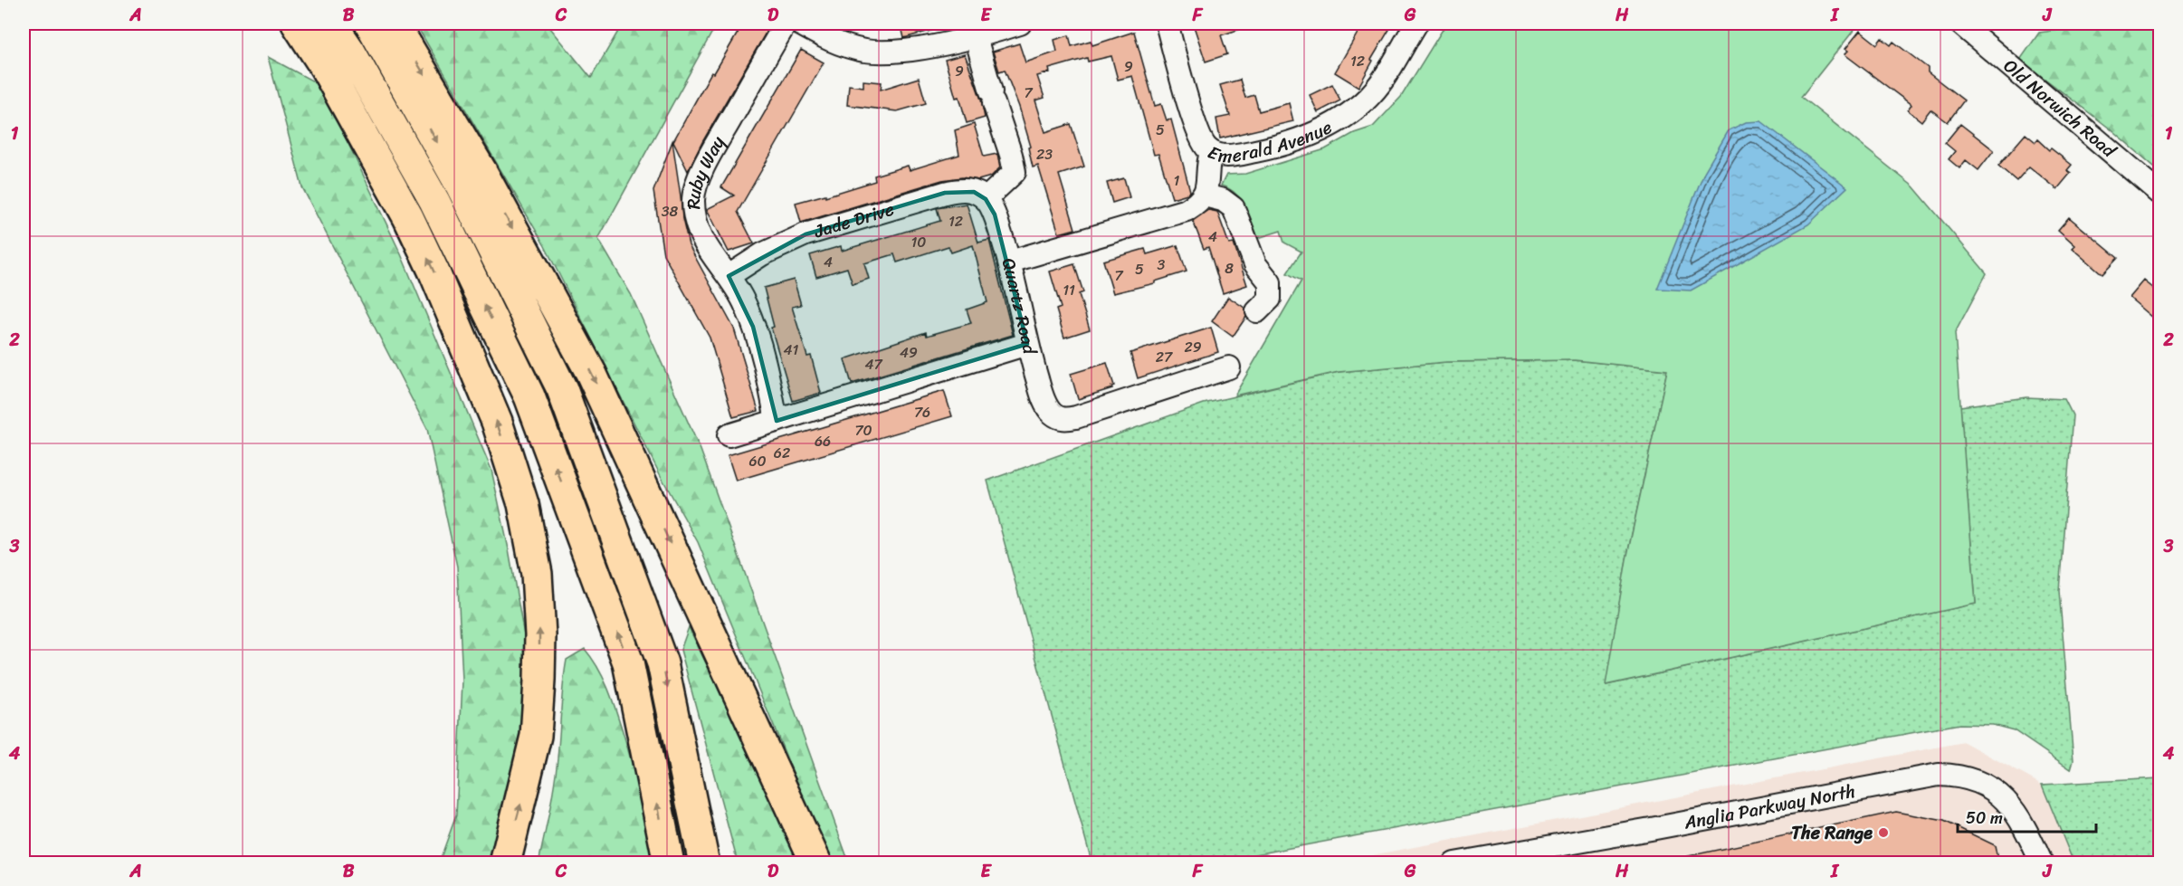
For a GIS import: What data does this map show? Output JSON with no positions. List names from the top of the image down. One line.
{"streets":{"street":["Old Norwich Road","Emerald Avenue","Ruby Way","Jade Drive","Quartz Road","Anglia Parkway North"]},"crossings":[["Ruby Way","Jade Drive"]],"places":["The Range"],"house_numbers":["12","9","9","7","5","23","1","38","12","4","10","4","3","8","5","7","11","29","41","49","27","47","76","70","66","62","60"],"scale_bar":"50 m","grid":{"columns":["A","B","C","D","E","F","G","H","I","J"],"rows":["1","2","3","4"]}}
